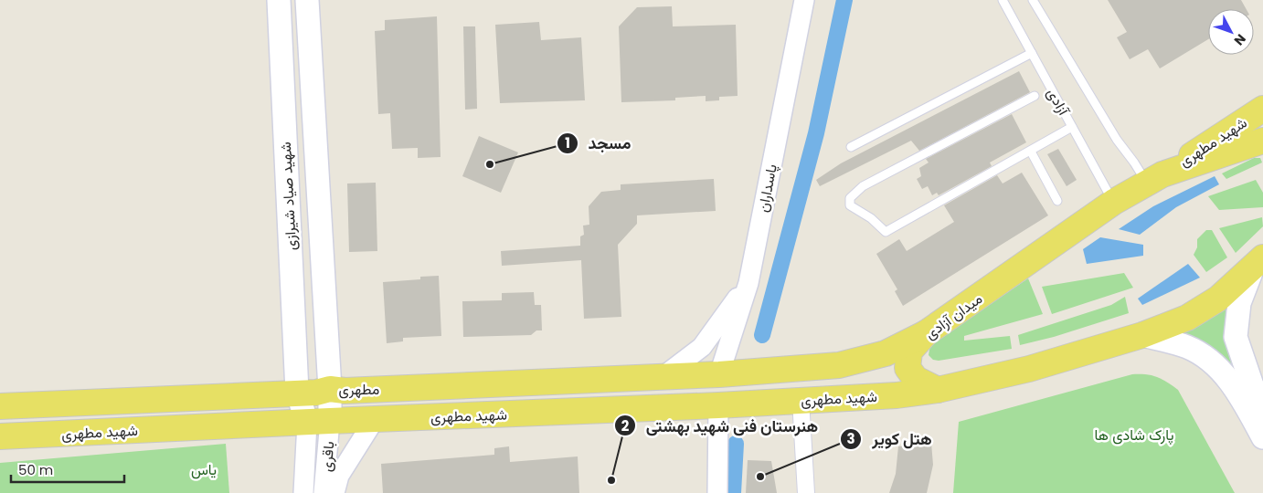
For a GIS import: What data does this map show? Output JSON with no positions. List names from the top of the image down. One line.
{"streets":{"main road":["شهید مطهری","شهید صیاد شیرازی","میدان آزادی","مطهری"],"street":["پاسداران","باقری"],"lane":["آزادی"]},"crossings":[["آزادی","شهید مطهری"],["آزادی","میدان آزادی"],["شهید مطهری","شهید صیاد شیرازی"],["شهید مطهری","میدان آزادی"],["شهید مطهری","باقری"],["پاسداران","مطهری"],["شهید صیاد شیرازی","مطهری"],["شهید صیاد شیرازی","باقری"]],"parks":["پارک شادی ها","یاس"],"places":["مسجد","هتل کویر","هنرستان فنی شهید بهشتی"],"scale_bar":"50 m","north":"bottom right"}
